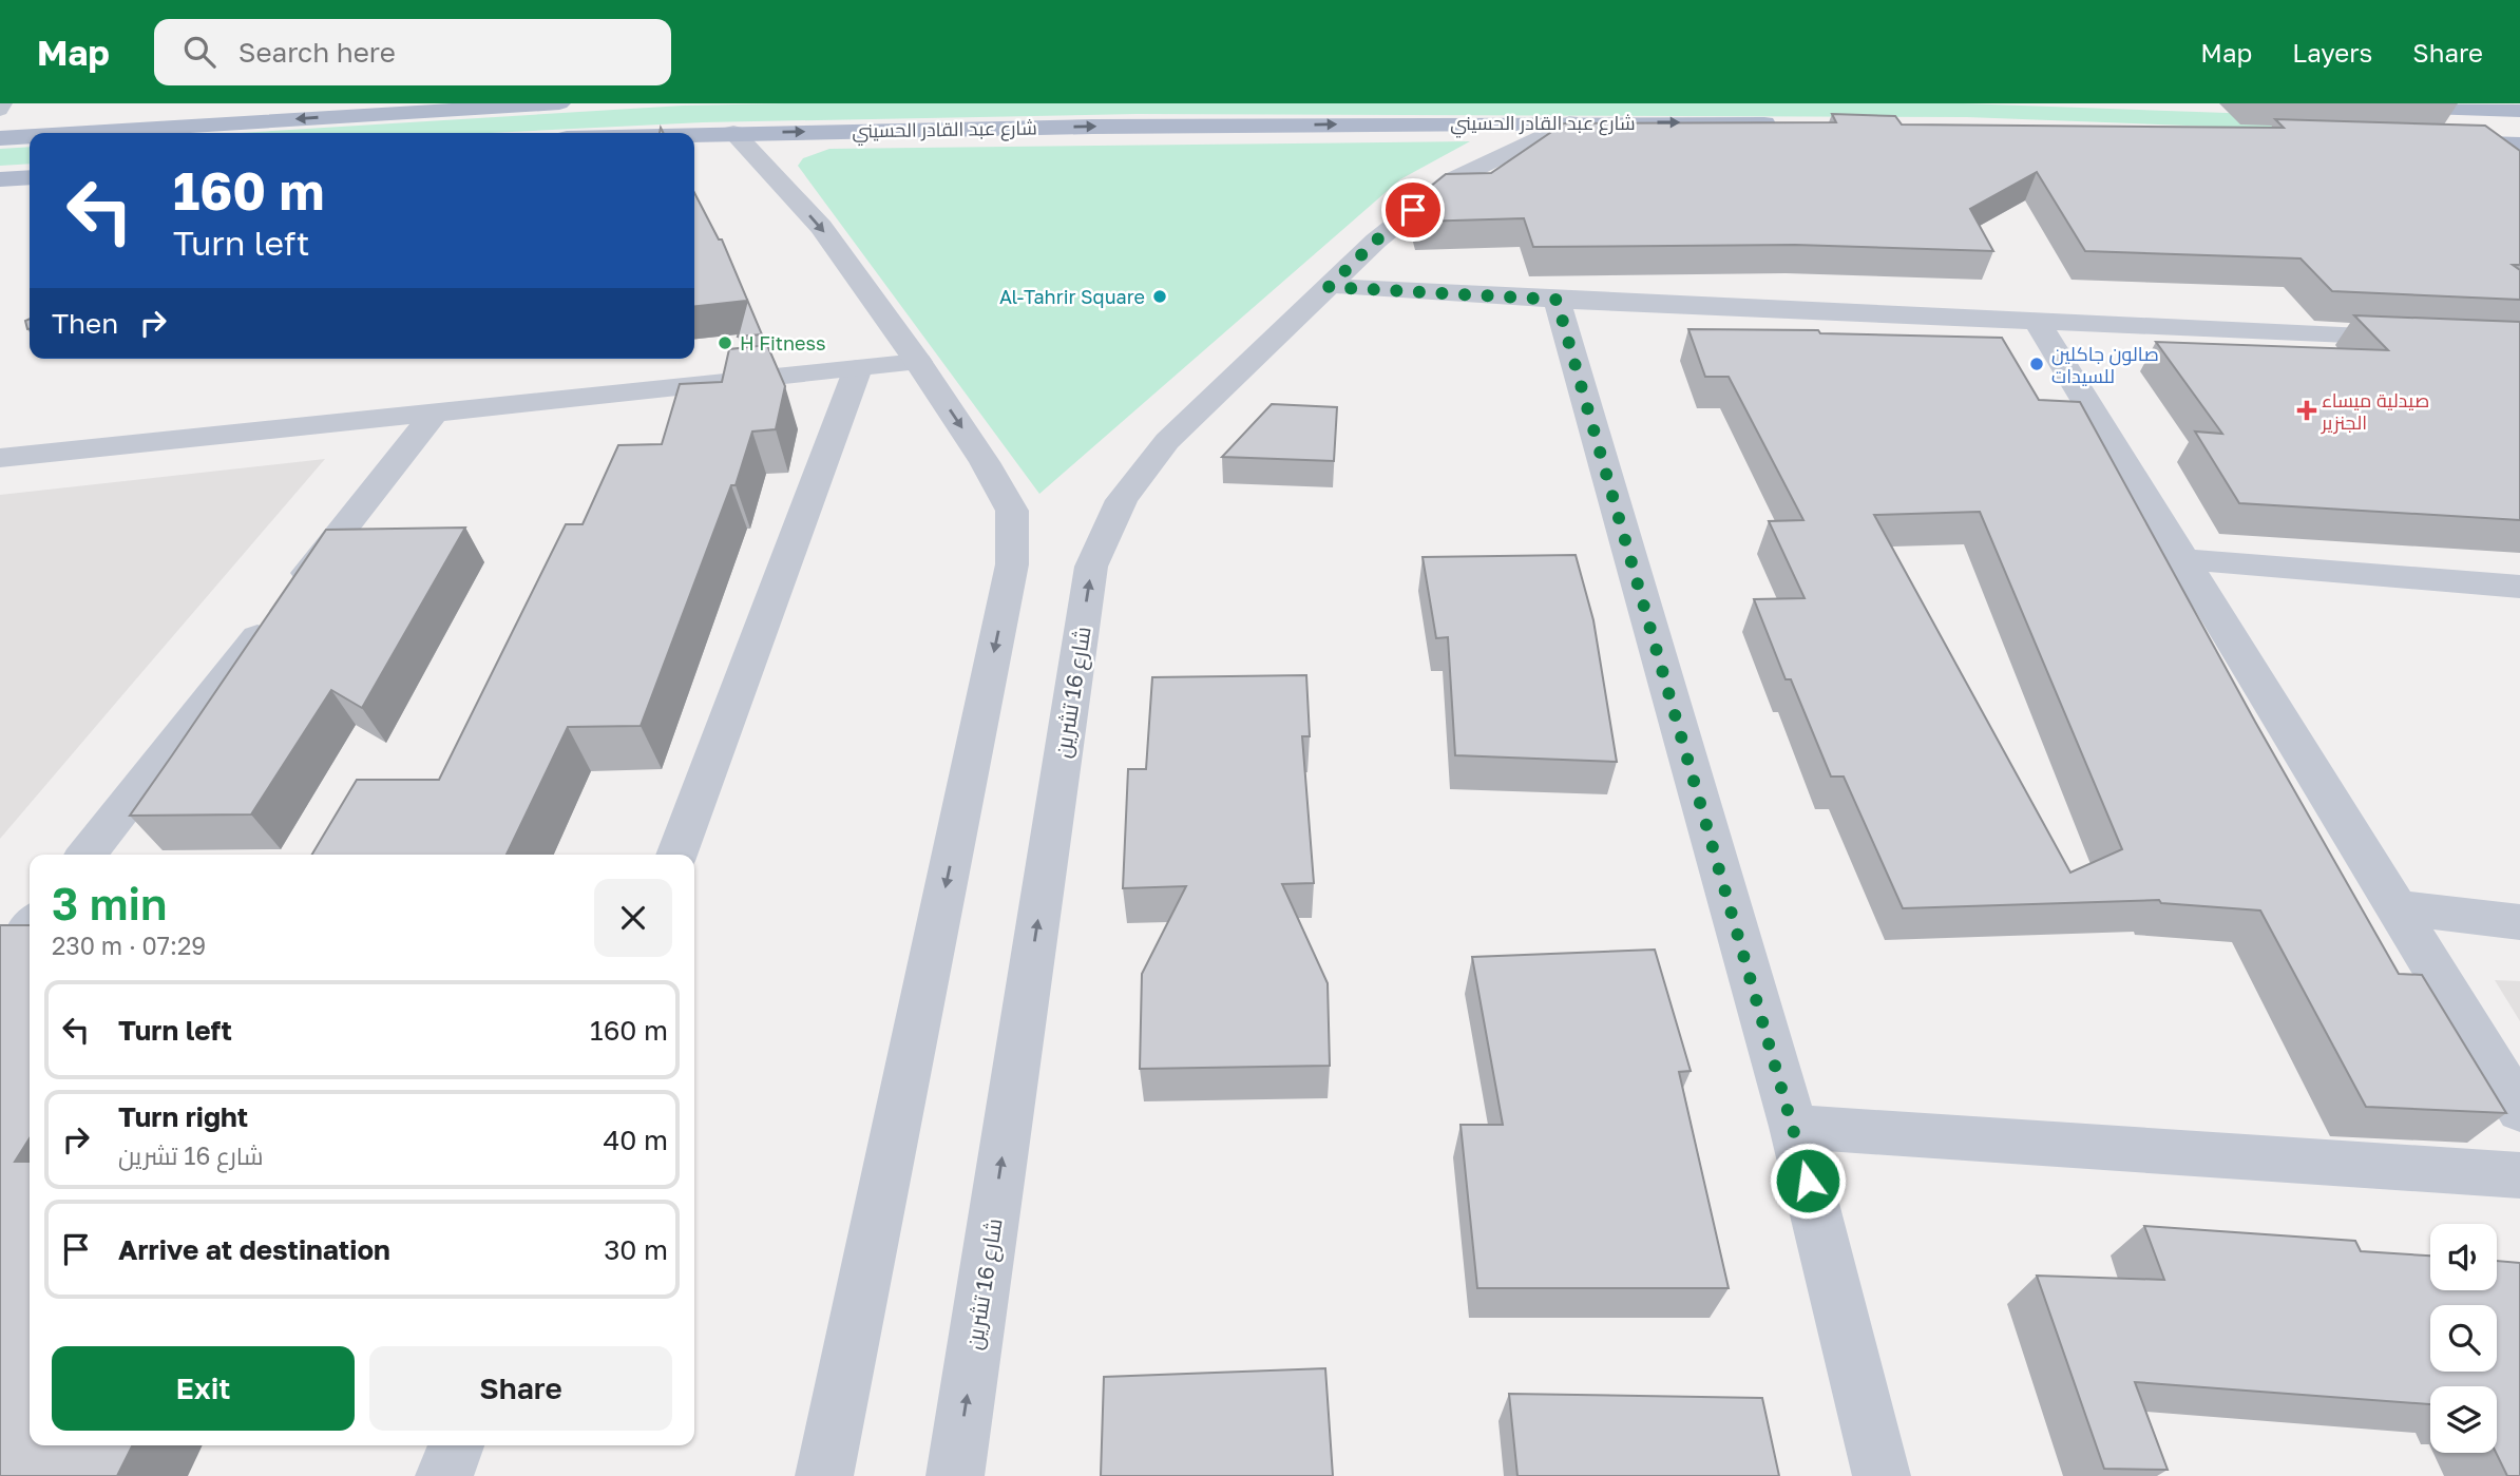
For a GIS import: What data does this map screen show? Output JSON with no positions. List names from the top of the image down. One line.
{"streets":{"main road":["شارع عبد القادر الحسيني"],"street":["شارع 16 تشرين"]},"crossings":[["شارع عبد القادر الحسيني","شارع 16 تشرين"]],"one_way":["شارع عبد القادر الحسيني"],"places":{"other":["Al-Tahrir Square","H Fitness","صالون جاكلين للسيدات"],"health":["صيدلية ميساء الجنزير"]},"page":{"header":"Map","search":"Search here","nav":["Map","Layers","Share"],"turn":["160 m","Turn left"],"then":"Then","heading":["3 min","230 m · 07:29"],"list":[{"name":"Turn left","value":"160 m"},{"name":"Turn right","note":"شارع 16 تشرين","value":"40 m"},{"name":"Arrive at destination","value":"30 m"}],"buttons":["Exit","Share"]}}
